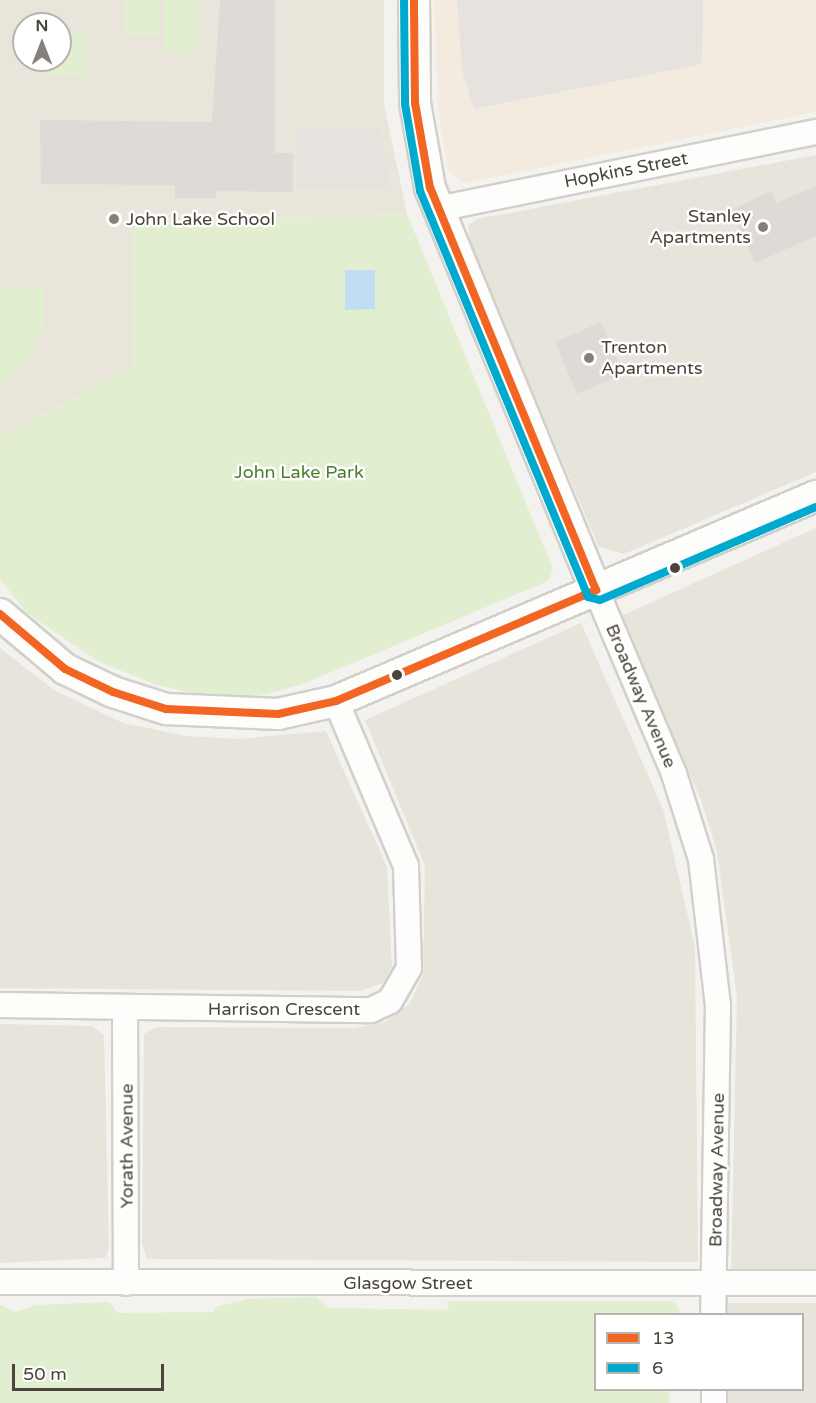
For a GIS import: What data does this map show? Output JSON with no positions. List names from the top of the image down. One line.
{"streets":{"street":["Hopkins Street","Broadway Avenue","Harrison Crescent","Yorath Avenue","Glasgow Street"]},"crossings":[["Hopkins Street","Broadway Avenue"],["Broadway Avenue","Glasgow Street"],["Harrison Crescent","Yorath Avenue"],["Yorath Avenue","Glasgow Street"]],"parks":["John Lake Park"],"places":["John Lake School","Stanley Apartments","Trenton Apartments"],"lines":["transit line 13","transit line 6"],"legend":["13","6"],"scale_bar":"50 m","north":"top"}
